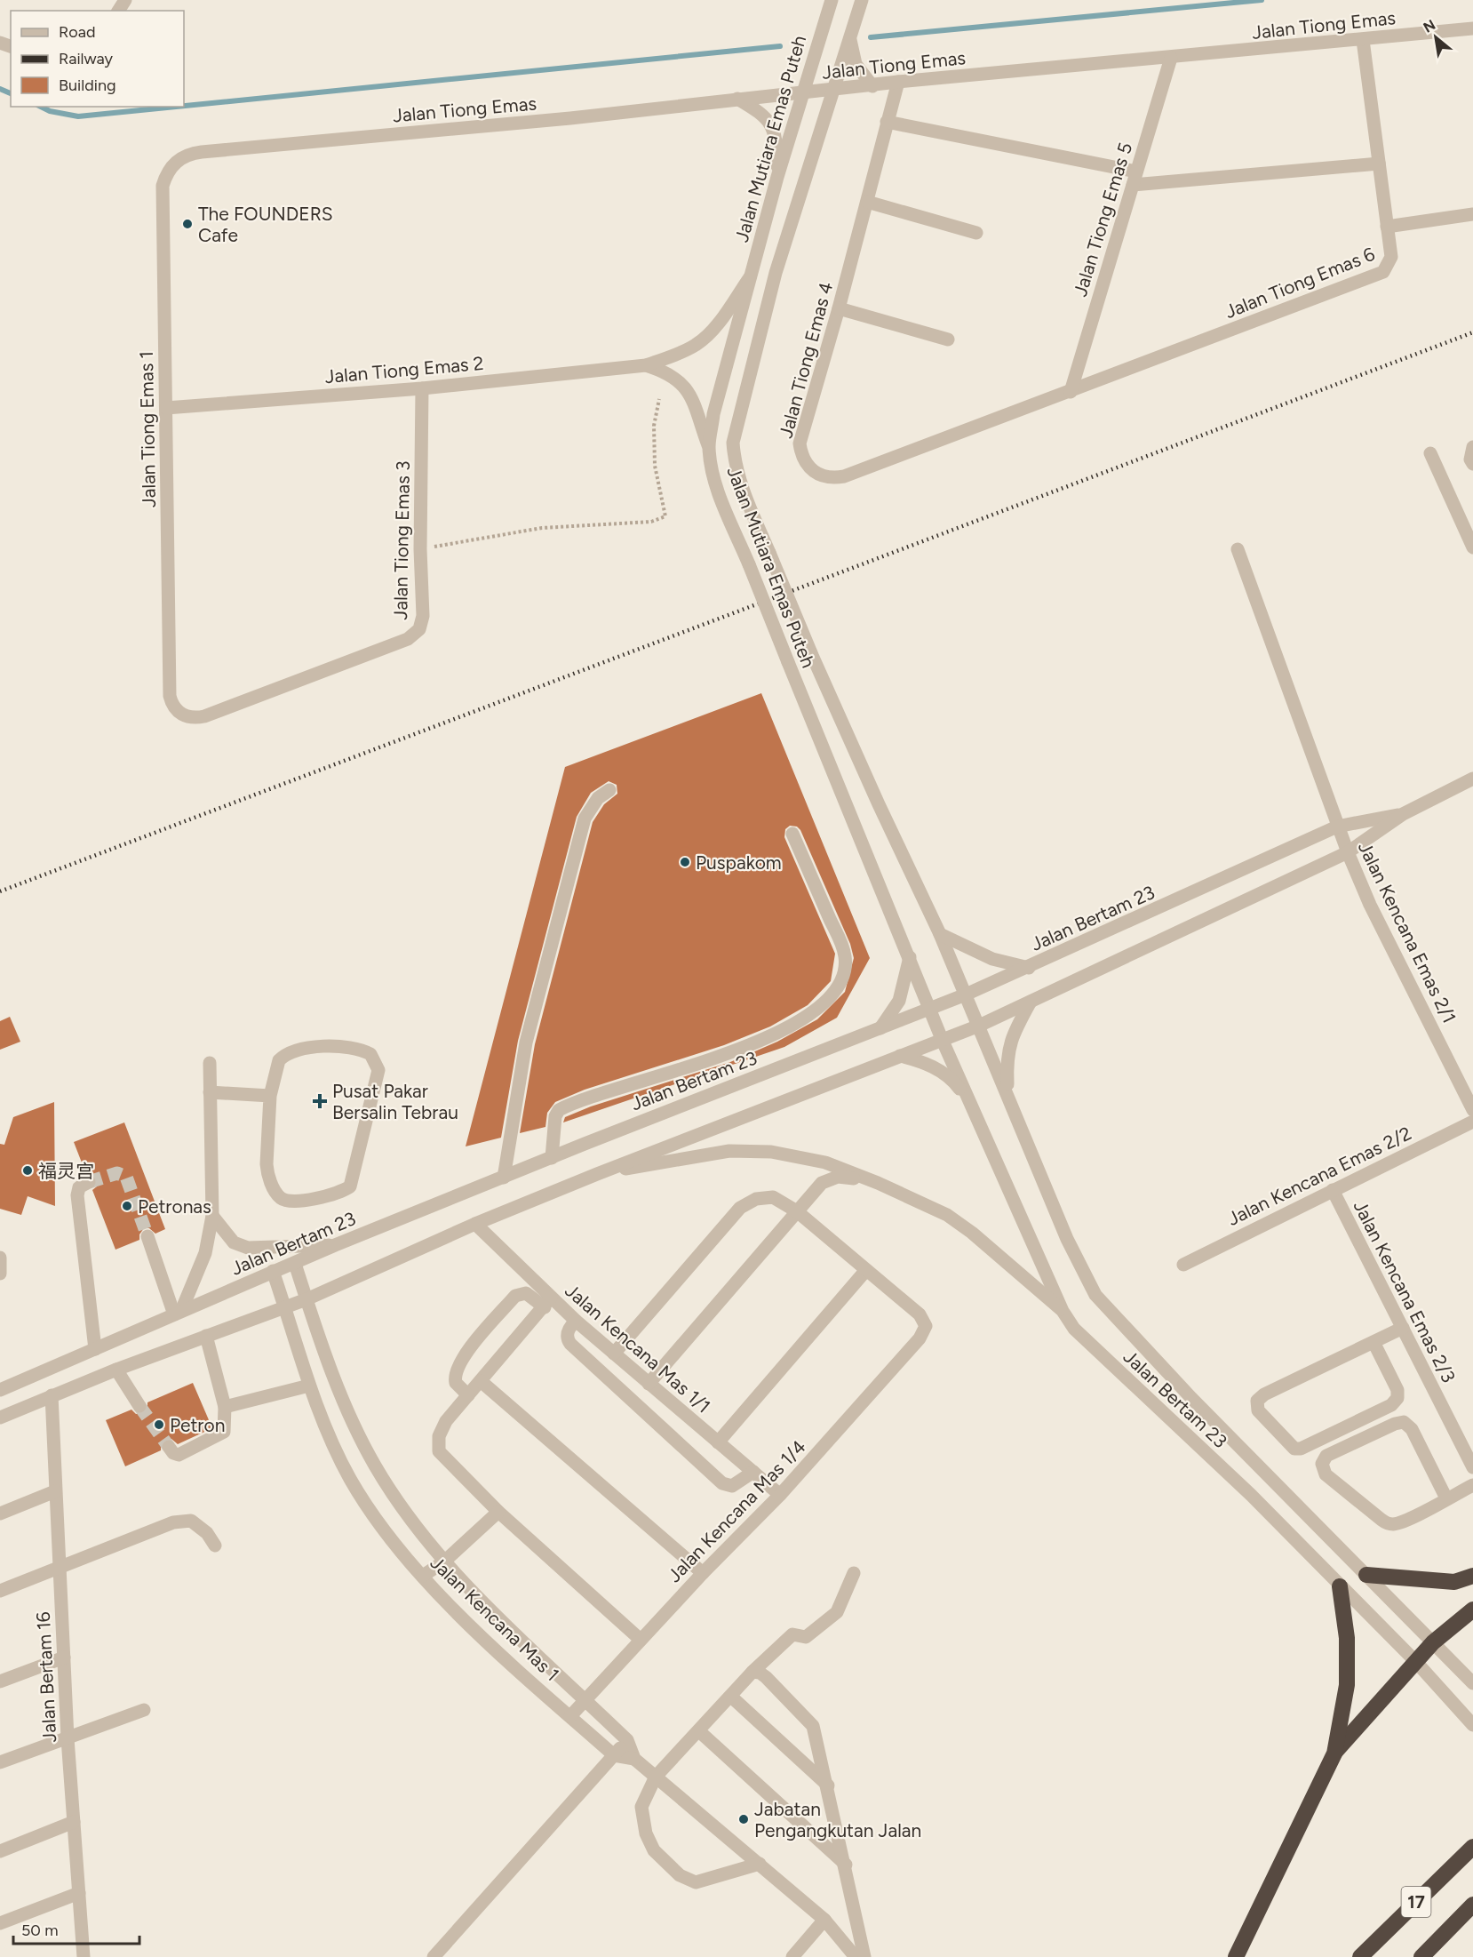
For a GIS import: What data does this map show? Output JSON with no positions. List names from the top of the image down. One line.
{"streets":{"highway":["17"],"street":["Jalan Tiong Emas","Jalan Mutiara Emas Puteh","Jalan Tiong Emas 5","Jalan Tiong Emas 6","Jalan Tiong Emas 4","Jalan Tiong Emas 2","Jalan Tiong Emas 1","Jalan Tiong Emas 3","Jalan Bertam 23","Jalan Kencana Emas 2/1","Jalan Kencana Emas 2/2","Jalan Kencana Emas 2/3","Jalan Kencana Mas 1/1","Jalan Kencana Mas 1/4","Jalan Kencana Mas 1","Jalan Bertam 16"]},"crossings":[["Jalan Tiong Emas","Jalan Mutiara Emas Puteh"],["Jalan Tiong Emas","Jalan Tiong Emas 5"],["Jalan Tiong Emas","Jalan Tiong Emas 6"],["Jalan Tiong Emas","Jalan Tiong Emas 4"],["Jalan Tiong Emas","Jalan Tiong Emas 1"],["Jalan Mutiara Emas Puteh","Jalan Tiong Emas 2"],["Jalan Mutiara Emas Puteh","Jalan Bertam 23"],["Jalan Tiong Emas 5","Jalan Tiong Emas 6"],["Jalan Tiong Emas 5","Jalan Tiong Emas 4"],["Jalan Tiong Emas 6","Jalan Tiong Emas 4"],["Jalan Tiong Emas 2","Jalan Tiong Emas 1"],["Jalan Tiong Emas 2","Jalan Tiong Emas 3"],["Jalan Tiong Emas 1","Jalan Tiong Emas 3"],["Jalan Bertam 23","Jalan Kencana Emas 2/1"],["Jalan Bertam 23","Jalan Kencana Mas 1/1"],["Jalan Bertam 23","Jalan Kencana Mas 1"],["Jalan Bertam 23","Jalan Bertam 16"],["Jalan Kencana Emas 2/2","Jalan Kencana Emas 2/3"],["Jalan Kencana Mas 1/1","Jalan Kencana Mas 1/4"],["Jalan Kencana Mas 1/4","Jalan Kencana Mas 1"]],"places":{"other":["The FOUNDERS Cafe","Puspakom","福灵宫","Petronas","Petron","Jabatan Pengangkutan Jalan"],"health":["Pusat Pakar Bersalin Tebrau"]},"legend":["Road","Railway","Building"],"scale_bar":"50 m","north":"top left"}
